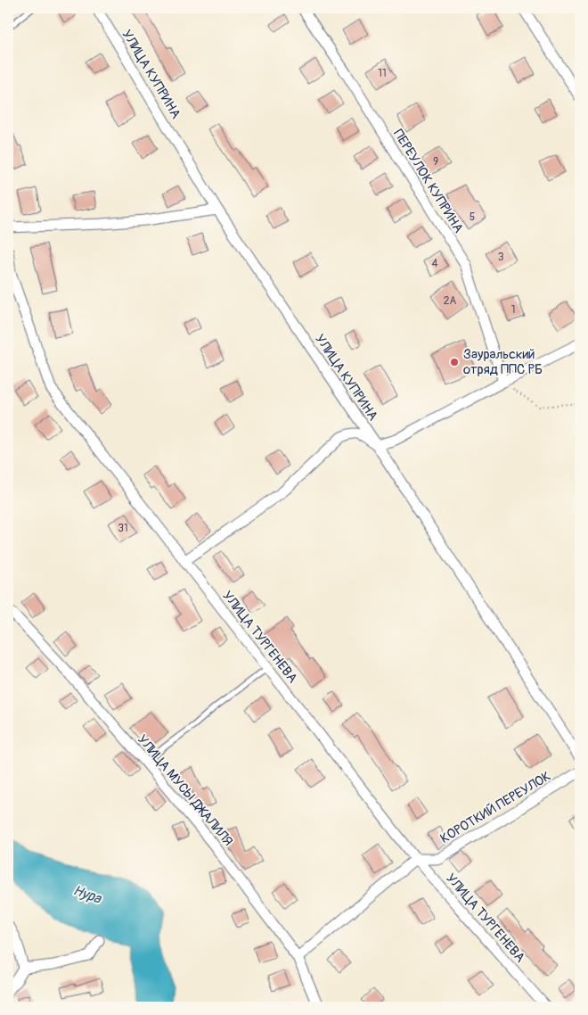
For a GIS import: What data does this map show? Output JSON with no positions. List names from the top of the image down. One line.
{"streets":{"street":["УЛИЦА КУПРИНА","ПЕРЕУЛОК КУПРИНА","УЛИЦА ТУРГЕНЕВА","УЛИЦА МУСЫ ДЖАЛИЛЯ","КОРОТКИЙ ПЕРЕУЛОК"]},"crossings":[["УЛИЦА ТУРГЕНЕВА","КОРОТКИЙ ПЕРЕУЛОК"]],"water":["Нура"],"places":["Зауральский отряд ППС РБ"],"house_numbers":["11","9","5","3","4","2А","1","31"]}
